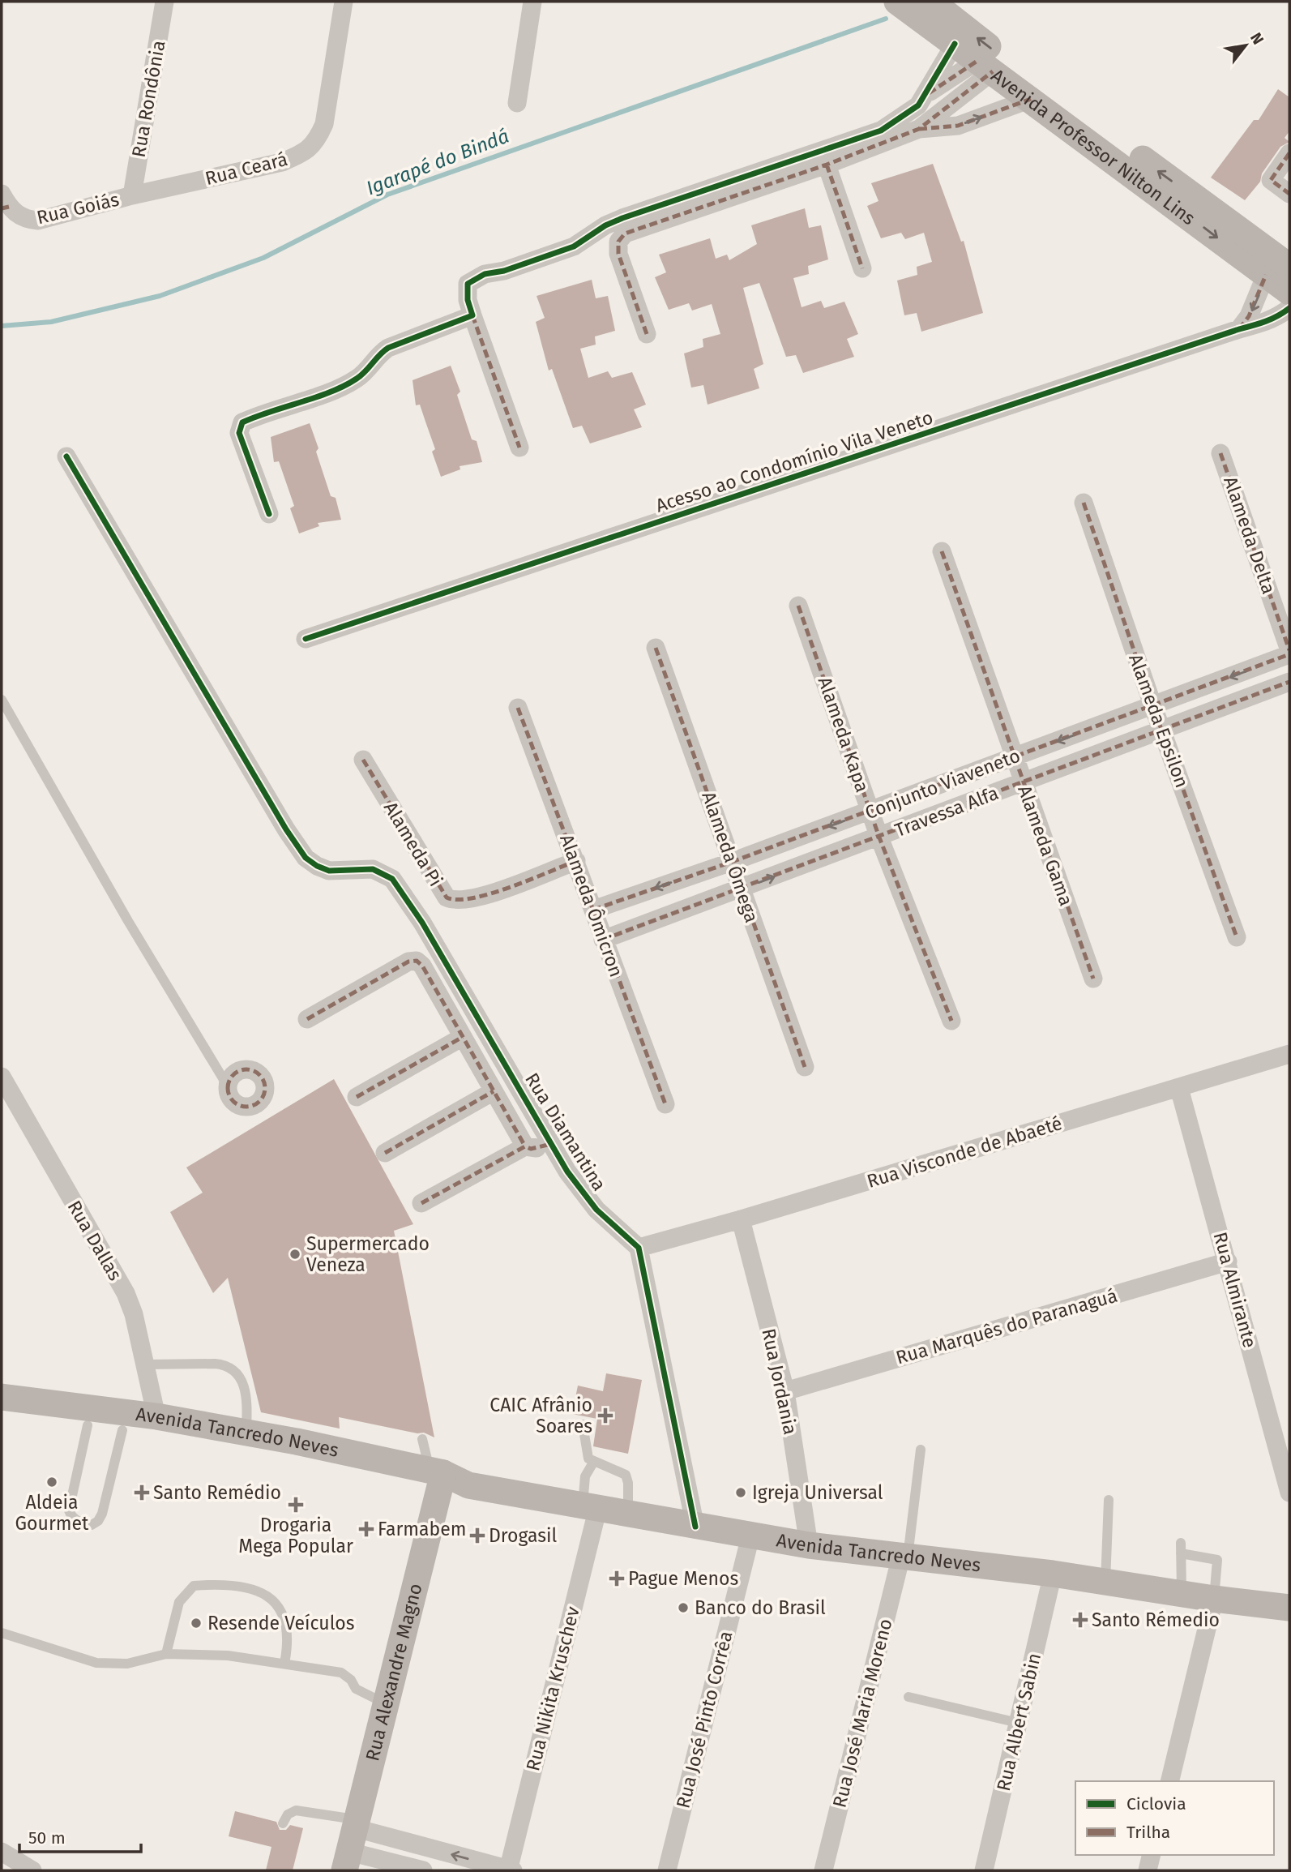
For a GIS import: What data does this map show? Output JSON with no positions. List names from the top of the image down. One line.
{"streets":{"main road":["Avenida Professor Nilton Lins","Avenida Tancredo Neves","Rua Alexandre Magno"],"street":["Rua Rondônia","Rua Ceará","Rua Goiás","Acesso ao Condomínio Vila Veneto","Alameda Delta","Alameda Epsilon","Alameda Kapa","Conjunto Viaveneto","Travessa Alfa","Alameda Pi","Alameda Gama","Alameda Ômega","Alameda Ômicron","Rua Diamantina","Rua Visconde de Abaeté","Rua Dallas","Rua Almirante","Rua Marquês do Paranaguá","Rua Jordania","Rua Nikita Kruschev","Rua José Maria Moreno","Rua José Pinto Corrêa","Rua Albert Sabin"]},"crossings":[["Rua Rondônia","Rua Ceará"],["Rua Rondônia","Rua Goiás"],["Rua Ceará","Rua Goiás"],["Alameda Epsilon","Conjunto Viaveneto"],["Alameda Epsilon","Travessa Alfa"],["Alameda Kapa","Conjunto Viaveneto"],["Alameda Kapa","Travessa Alfa"],["Conjunto Viaveneto","Alameda Gama"],["Conjunto Viaveneto","Alameda Ômega"],["Conjunto Viaveneto","Alameda Ômicron"],["Travessa Alfa","Alameda Gama"],["Travessa Alfa","Alameda Ômega"],["Travessa Alfa","Alameda Ômicron"],["Alameda Pi","Alameda Ômicron"],["Rua Diamantina","Rua Visconde de Abaeté"],["Rua Visconde de Abaeté","Rua Almirante"],["Rua Visconde de Abaeté","Rua Jordania"],["Rua Dallas","Avenida Tancredo Neves"],["Rua Almirante","Rua Marquês do Paranaguá"],["Rua Marquês do Paranaguá","Rua Jordania"],["Rua Jordania","Avenida Tancredo Neves"],["Avenida Tancredo Neves","Rua Alexandre Magno"],["Avenida Tancredo Neves","Rua Nikita Kruschev"],["Avenida Tancredo Neves","Rua José Maria Moreno"],["Avenida Tancredo Neves","Rua José Pinto Corrêa"],["Avenida Tancredo Neves","Rua Albert Sabin"]],"one_way":["Conjunto Viaveneto"],"water":["Igarapé do Bindá"],"places":{"other":["Supermercado Veneza","Aldeia Gourmet","Igreja Universal","Banco do Brasil","Resende Veículos"],"health":["CAIC Afrânio Soares","Santo Remédio","Drogaria Mega Popular","Farmabem","Drogasil","Pague Menos","Santo Rémedio"]},"legend":["Ciclovia","Trilha"],"scale_bar":"50 m","north":"top right"}
